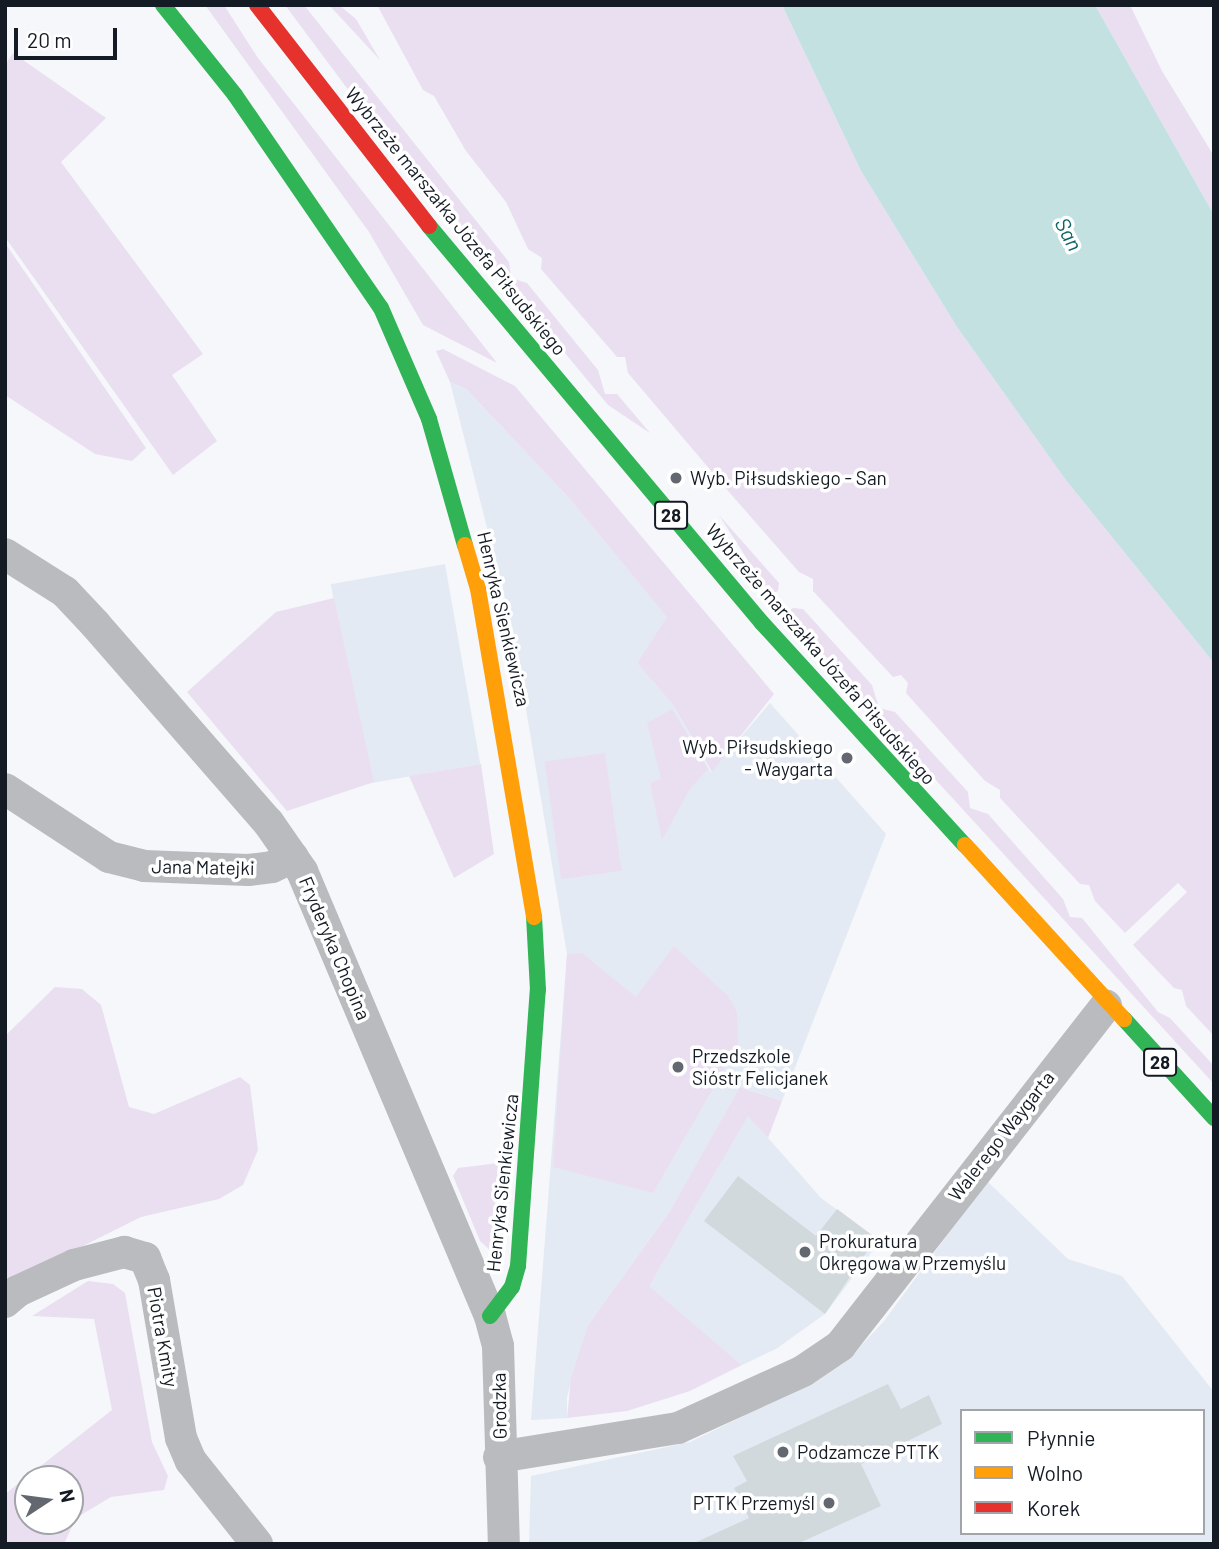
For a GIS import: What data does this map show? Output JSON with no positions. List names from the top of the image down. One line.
{"streets":{"main road":["Wybrzeże marszałka Józefa Piłsudskiego","28","Henryka Sienkiewicza"],"street":["Jana Matejki","Fryderyka Chopina","Walerego Waygarta","Piotra Kmity","Grodzka"]},"crossings":[["Wybrzeże marszałka Józefa Piłsudskiego","Walerego Waygarta"],["Henryka Sienkiewicza","Grodzka"],["Jana Matejki","Fryderyka Chopina"],["Fryderyka Chopina","Grodzka"],["Walerego Waygarta","Grodzka"]],"water":["San"],"places":["Wyb. Piłsudskiego - San","Wyb. Piłsudskiego - Waygarta","Przedszkole Sióstr Felicjanek","Prokuratura Okręgowa w Przemyślu","Podzamcze PTTK","PTTK Przemyśl"],"legend":["Płynnie","Wolno","Korek"],"scale_bar":"20 m","north":"right"}
